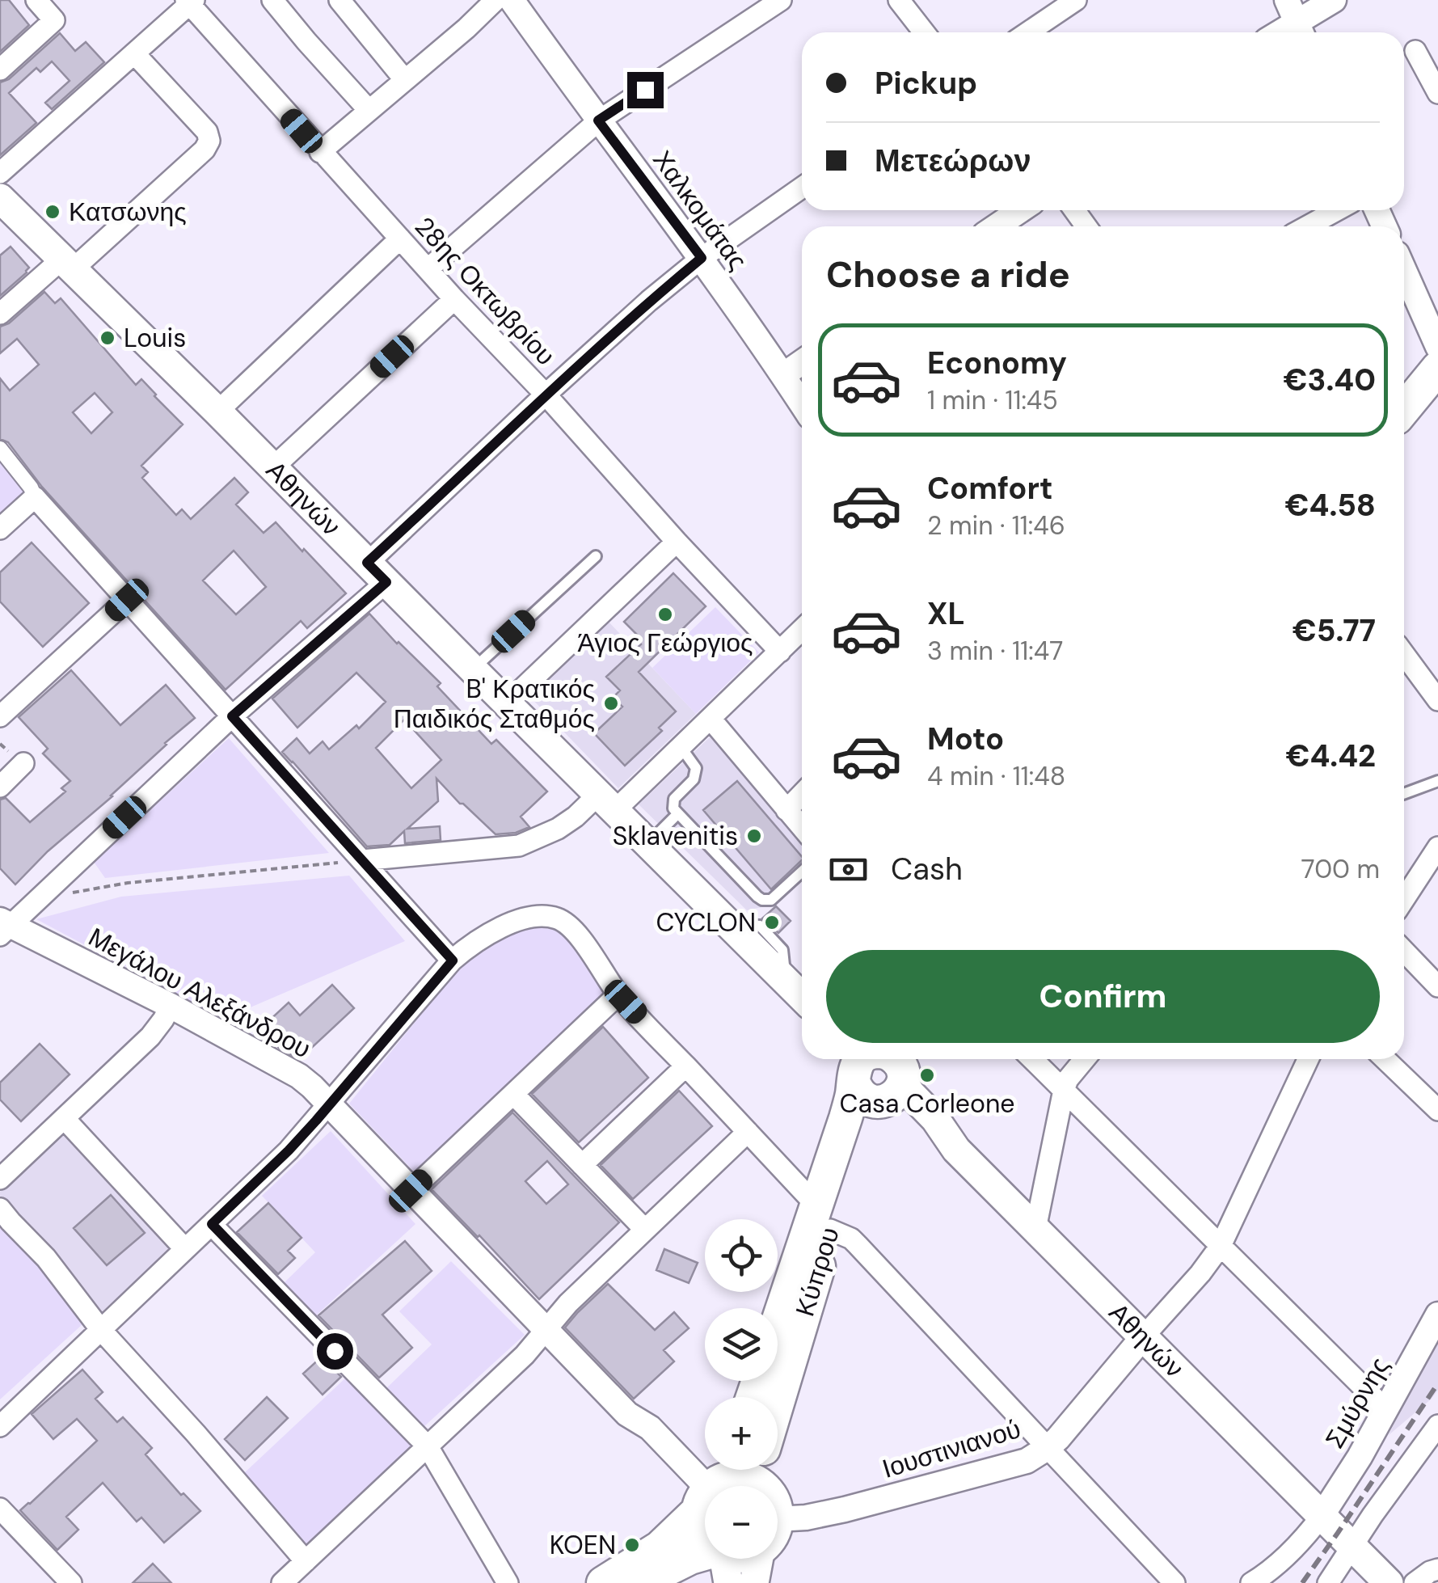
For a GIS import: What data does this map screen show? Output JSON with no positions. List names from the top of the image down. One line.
{"streets":{"main road":["Αθηνών","Κύπρου"],"street":["Χαλκομάτας","28ης Οκτωβρίου","Μεγάλου Αλεξάνδρου","Σμύρνης","Ιουστινιανού"]},"crossings":[["Αθηνών","Κύπρου"],["Αθηνών","Σμύρνης"],["Αθηνών","Ιουστινιανού"]],"places":["Κατσωνης","Louis","Άγιος Γεώργιος","B' Κρατικός Παιδικός Σταθμός","Sklavenitis","CYCLON","Casa Corleone","KOEN"],"page":{"banner":["Pickup","Μετεώρων"],"heading":"Choose a ride","list":[{"name":"Economy","note":"1 min · 11:45","value":"€3.40"},{"name":"Comfort","note":"2 min · 11:46","value":"€4.58"},{"name":"XL","note":"3 min · 11:47","value":"€5.77"},{"name":"Moto","note":"4 min · 11:48","value":"€4.42"}],"pay":["Cash","700 m"],"buttons":"Confirm","map_buttons":["+","−"]}}
